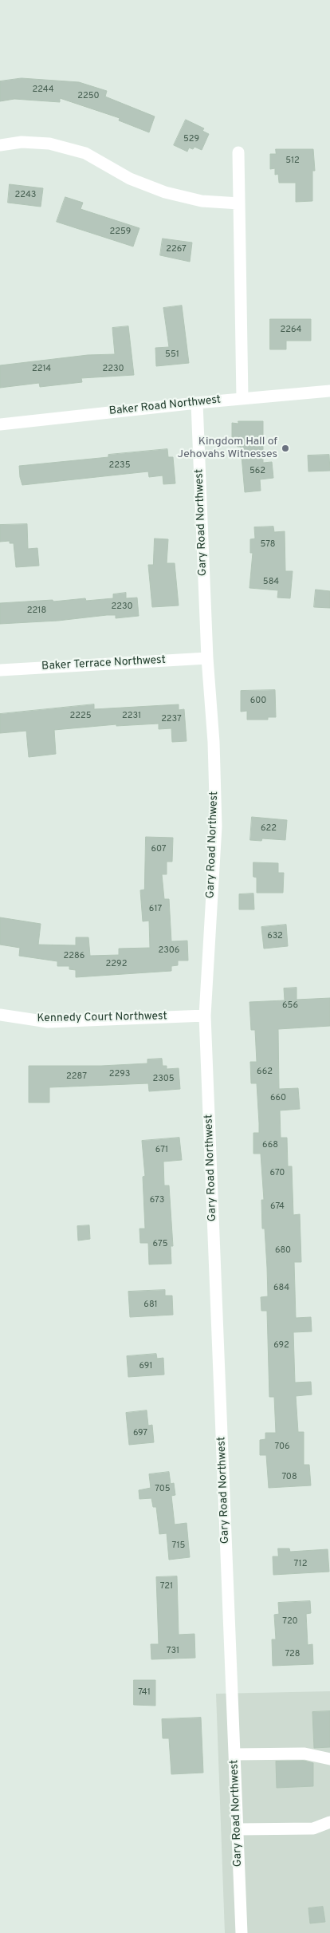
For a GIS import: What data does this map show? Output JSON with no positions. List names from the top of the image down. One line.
{"streets":{"street":["Baker Road Northwest","Gary Road Northwest","Baker Terrace Northwest","Kennedy Court Northwest"]},"crossings":[["Baker Road Northwest","Gary Road Northwest"],["Gary Road Northwest","Baker Terrace Northwest"],["Gary Road Northwest","Kennedy Court Northwest"]],"places":["Kingdom Hall of Jehovahs Witnesses"],"house_numbers":["2244","2250","529","512","2243","2259","2267","2264","551","2214","2230","2235","562","578","584","2230","2218","600","2225","2231","2237","622","607","617","632","2306","2286","2292","656","662","2293","2287","2305","660","668","671","670","673","674","675","680","684","681","692","691","697","706","708","705","715","712","721","720","731","728","741"]}
